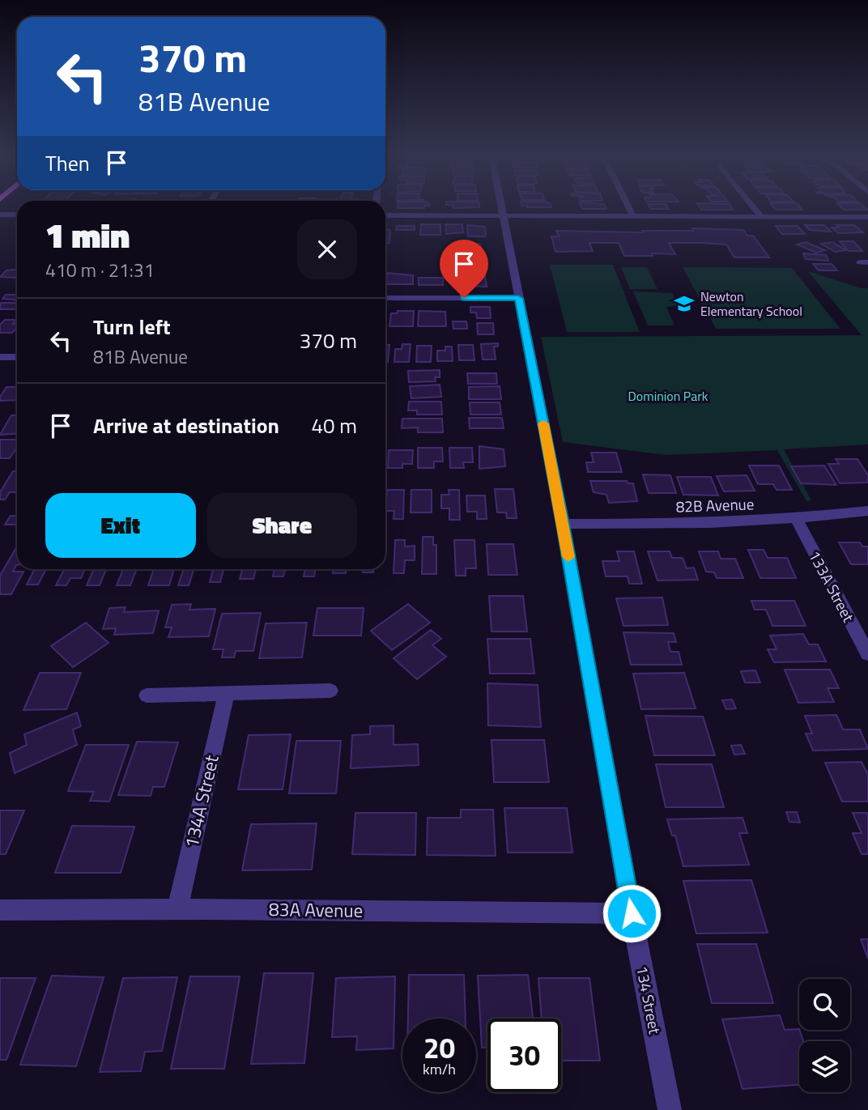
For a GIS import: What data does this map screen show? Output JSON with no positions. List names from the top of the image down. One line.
{"streets":{"street":["82B Avenue","133A Street","134A Street","83A Avenue","134 Street"]},"crossings":[["82B Avenue","133A Street"],["82B Avenue","134 Street"],["134A Street","83A Avenue"],["83A Avenue","134 Street"]],"parks":["Dominion Park"],"places":{"school or university":["Newton Elementary School"]},"page":{"turn":["370 m","81B Avenue"],"then":"Then","heading":["1 min","410 m · 21:31"],"list":[{"name":"Turn left","note":"81B Avenue","value":"370 m"},{"name":"Arrive at destination","value":"40 m"}],"buttons":["Exit","Share"],"speed":"20 km/h","limit":"30"}}
